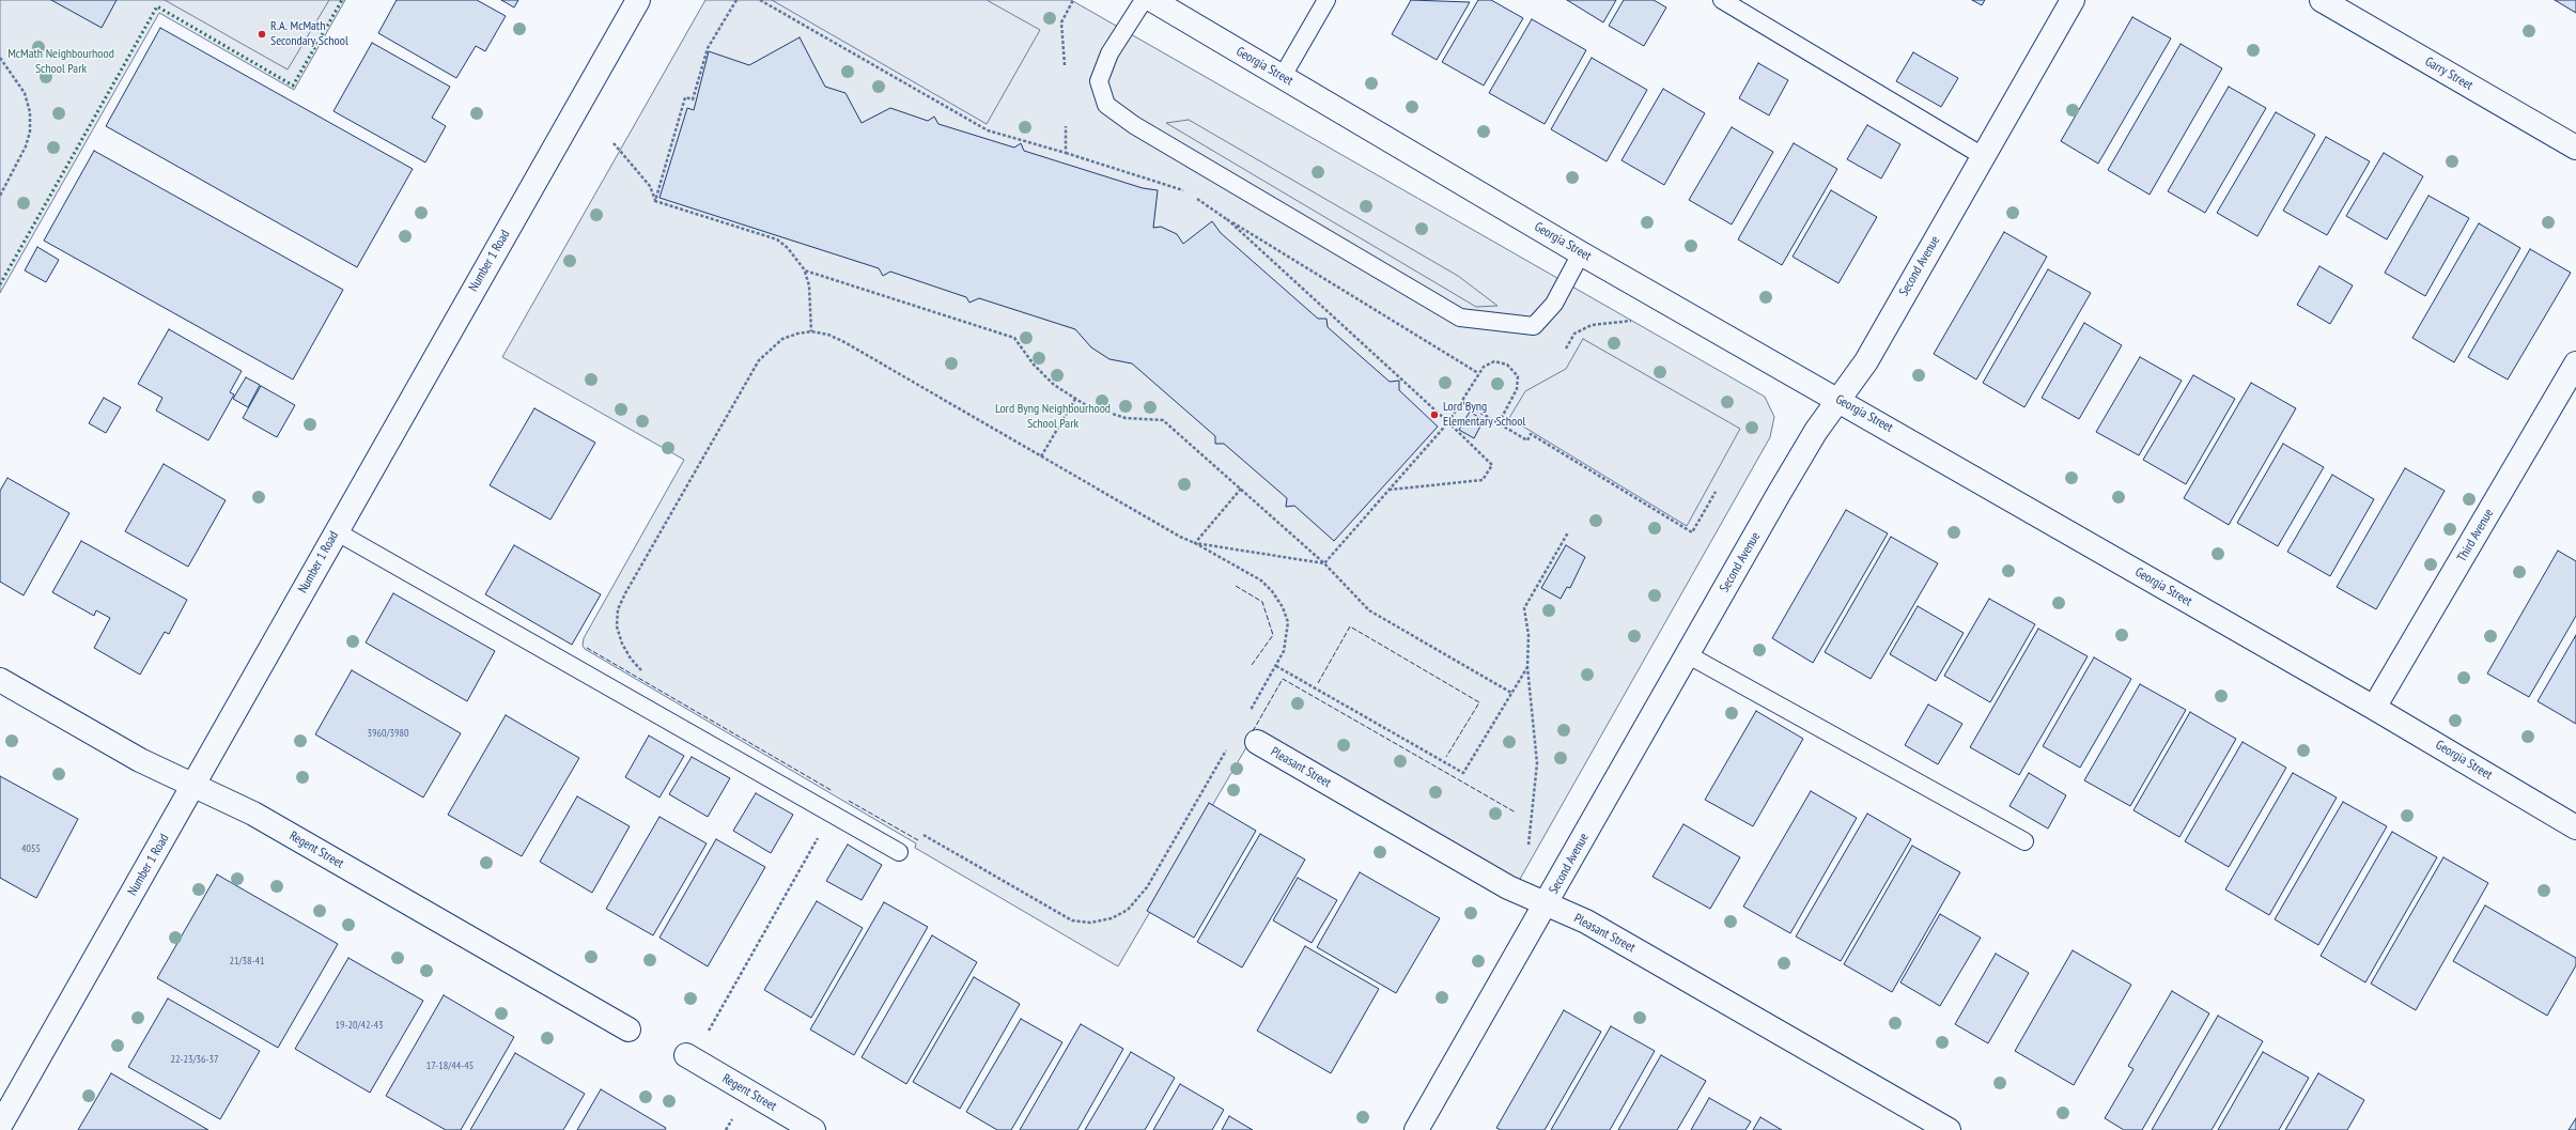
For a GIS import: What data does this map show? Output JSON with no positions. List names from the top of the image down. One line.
{"streets":{"street":["Georgia Street","Garry Street","Number 1 Road","Second Avenue","Third Avenue","Pleasant Street","Regent Street"]},"crossings":[["Georgia Street","Second Avenue"],["Georgia Street","Third Avenue"],["Number 1 Road","Regent Street"],["Second Avenue","Pleasant Street"]],"parks":["McMath Neighbourhood School Park","Lord Byng Neighbourhood School Park"],"places":["R.A. McMath Secondary School","Lord Byng Elementary School"],"house_numbers":["3960/3980","4055","21/38-41","19-20/42-43","22-23/36-37","17-18/44-45"]}
